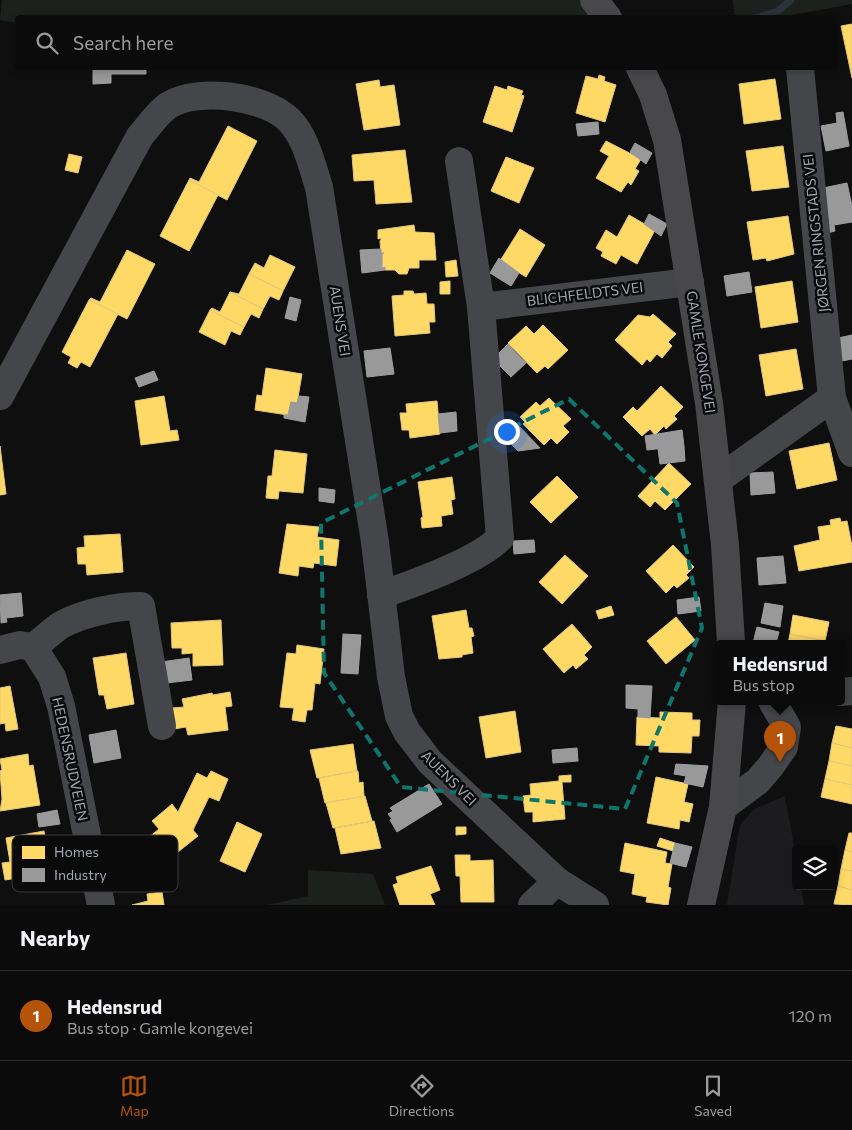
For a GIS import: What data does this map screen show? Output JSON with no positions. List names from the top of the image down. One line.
{"streets":{"main road":["GAMLE KONGEVEI"],"street":["JØRGEN RINGSTADS VEI","BLICHFELDTS VEI","AUENS VEI","HEDENSRUDVEIEN"]},"crossings":[["BLICHFELDTS VEI","GAMLE KONGEVEI"]],"legend":["Homes","Industry"],"page":{"search":"Search here","popup":["Hedensrud","Bus stop"],"pins":"1","heading":"Nearby","list":[{"mark":"1","name":"Hedensrud","note":"Bus stop · Gamle kongevei","value":"120 m"}],"nav":["Map","Directions","Saved"]}}
